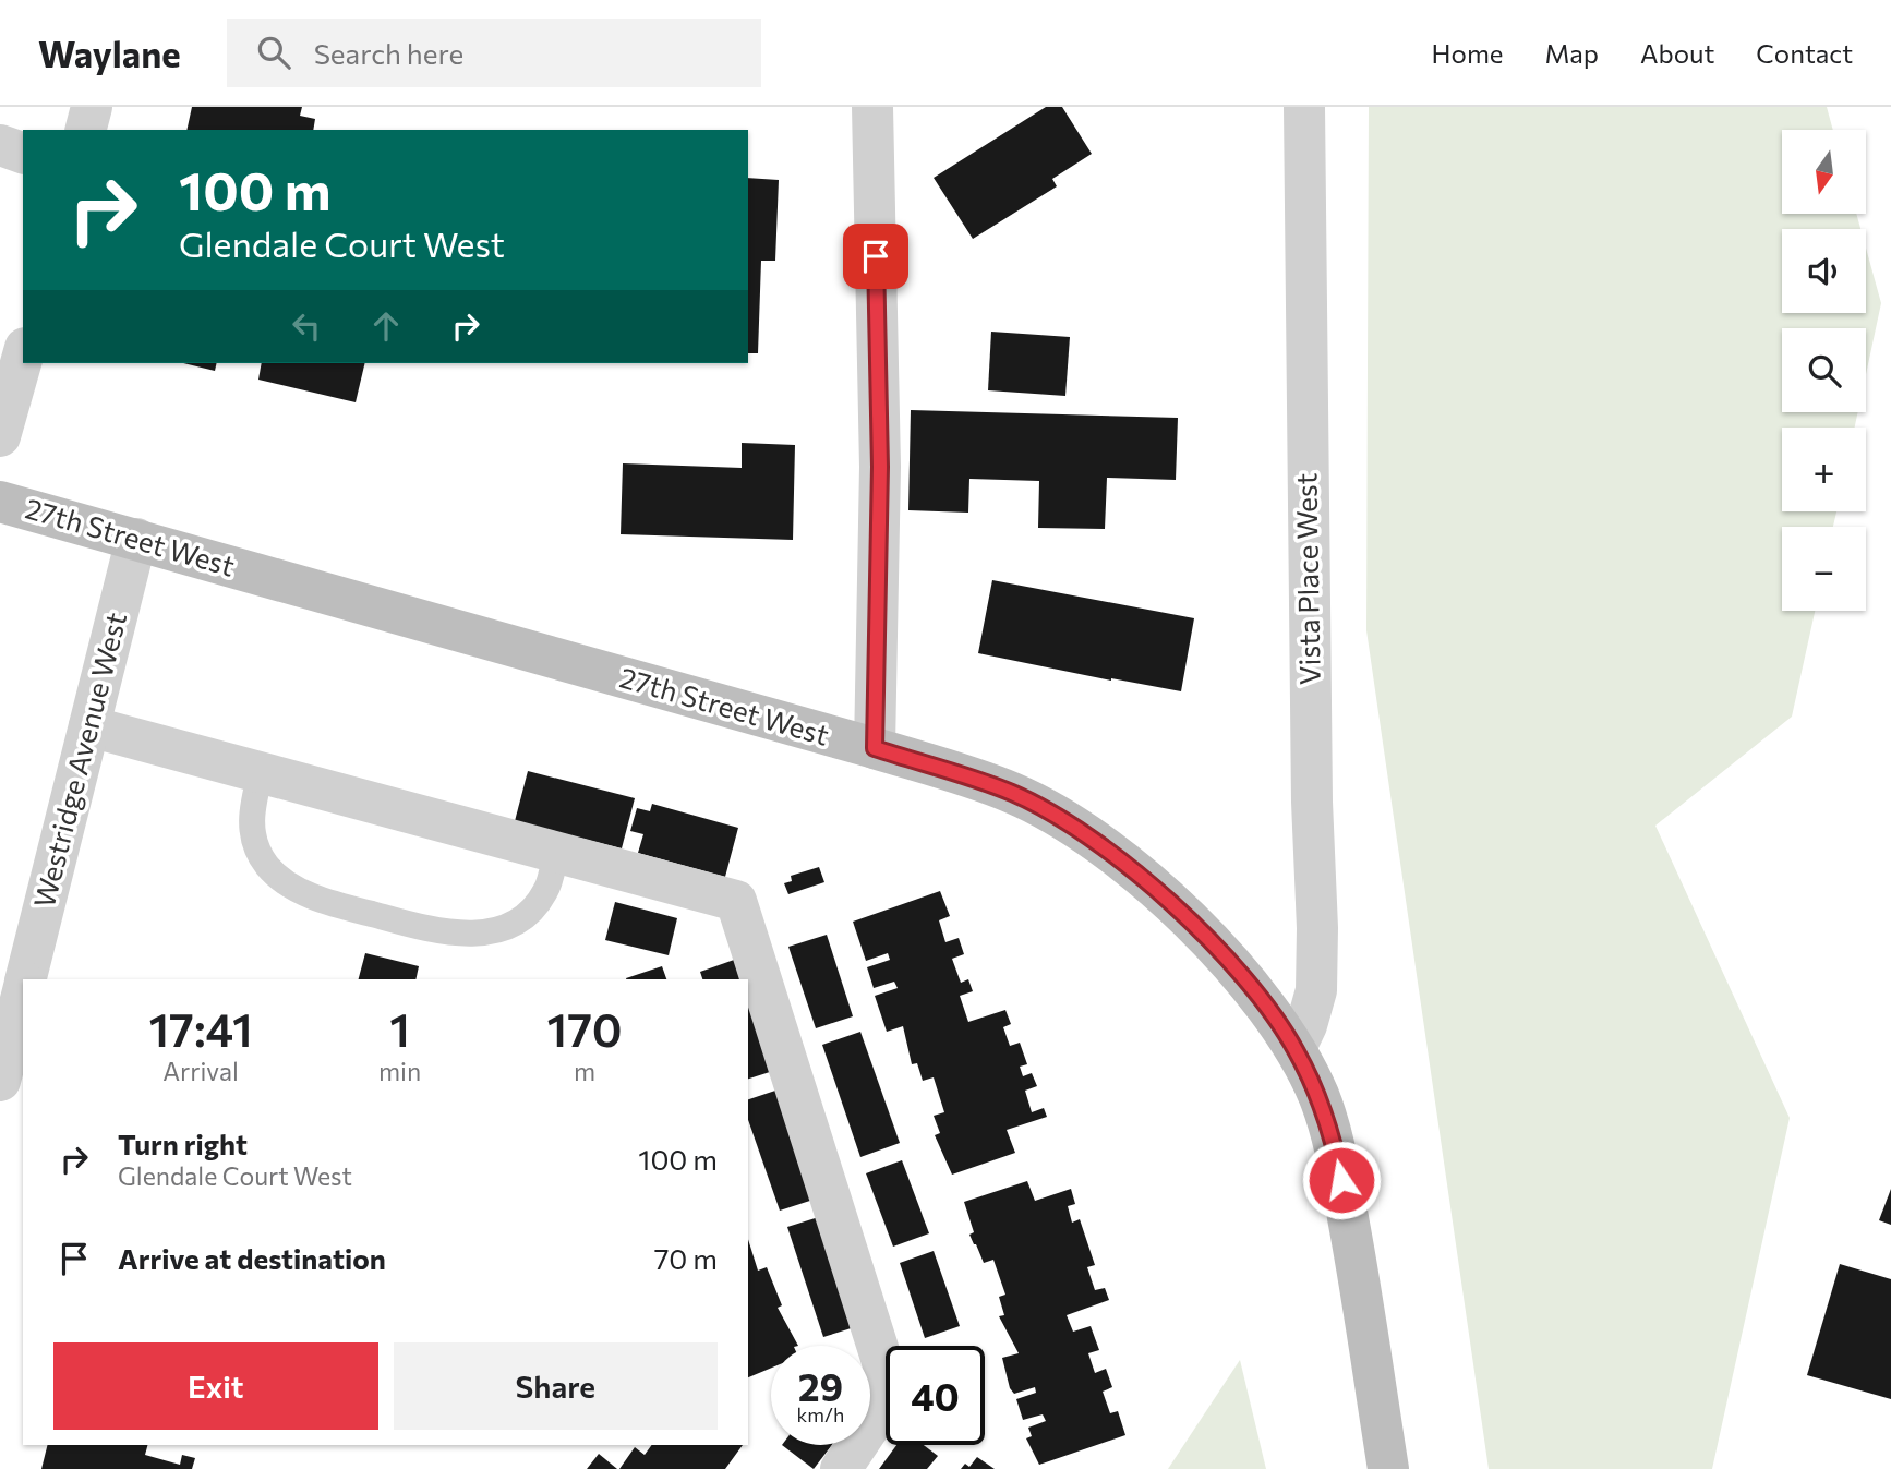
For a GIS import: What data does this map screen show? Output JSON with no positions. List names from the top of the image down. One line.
{"streets":{"street":["27th Street West","Vista Place West","Westridge Avenue West"]},"crossings":[["27th Street West","Vista Place West"],["27th Street West","Westridge Avenue West"]],"north":"bottom","page":{"header":"Waylane","search":"Search here","nav":["Home","Map","About","Contact"],"map_buttons":["+","−"],"turn":["100 m","Glendale Court West"],"eta":["17:41","Arrival","1","min","170","m"],"list":[{"name":"Turn right","note":"Glendale Court West","value":"100 m"},{"name":"Arrive at destination","value":"70 m"}],"buttons":["Exit","Share"],"speed":"29 km/h","limit":"40"}}
